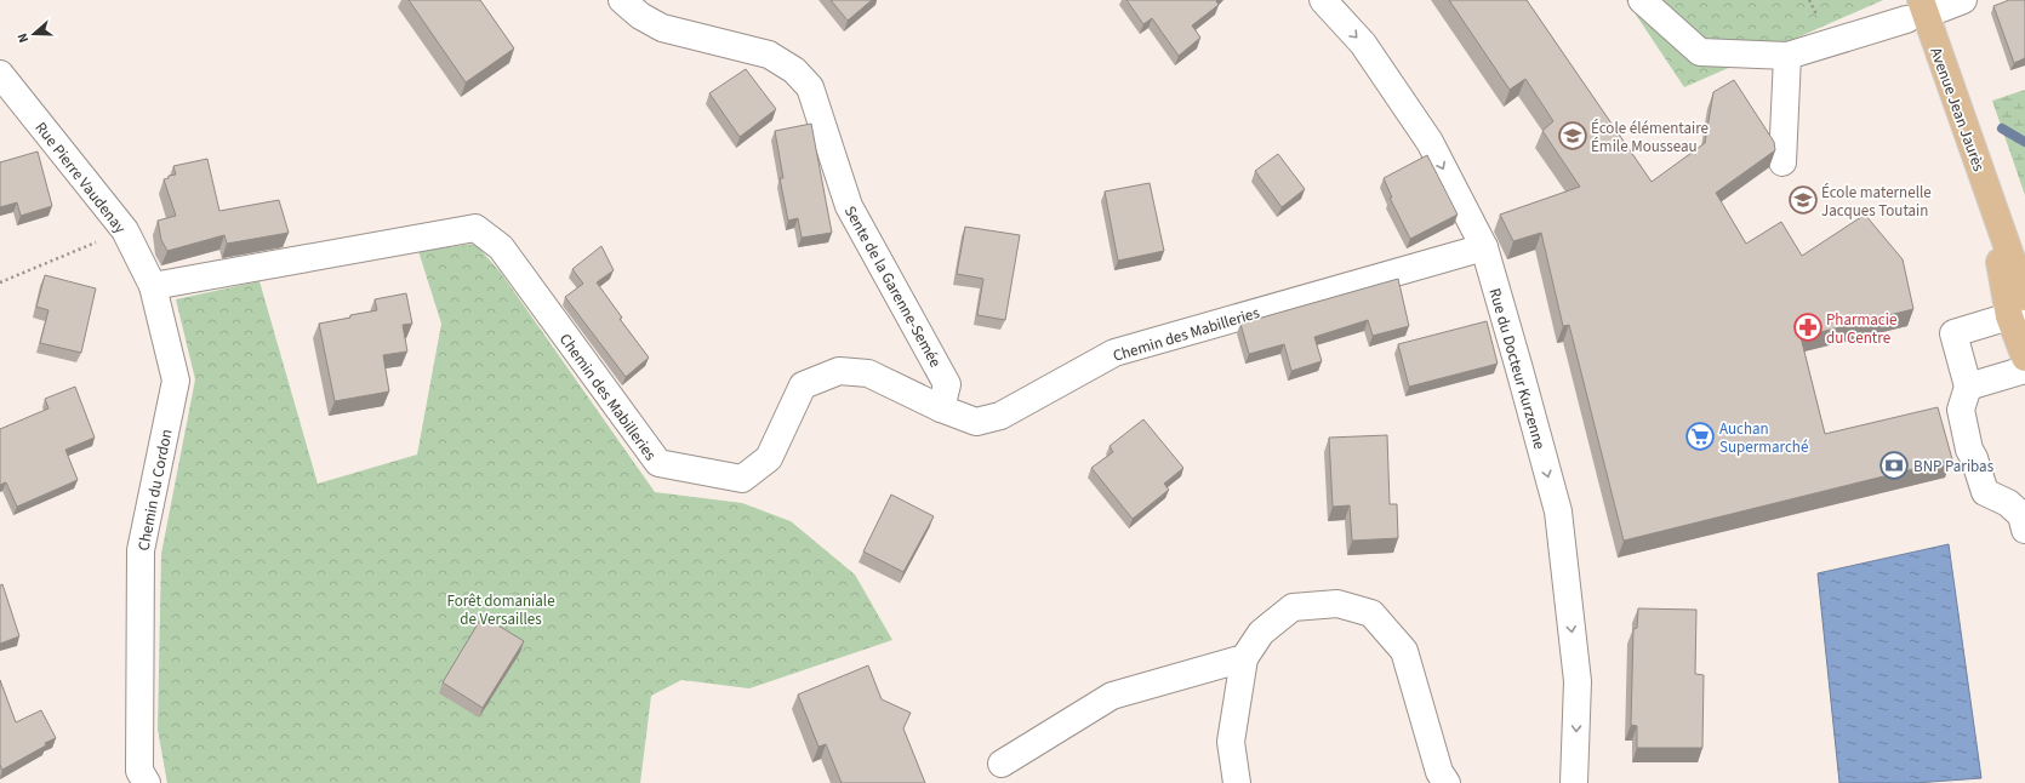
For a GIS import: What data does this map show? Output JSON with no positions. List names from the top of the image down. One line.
{"streets":{"main road":["Avenue Jean Jaurès"],"street":["Rue Pierre Vaudenay","Sente de la Garenne-Semée","Chemin des Mabilleries","Rue du Docteur Kurzenne","Chemin du Cordon"]},"crossings":[["Rue Pierre Vaudenay","Chemin des Mabilleries"],["Rue Pierre Vaudenay","Chemin du Cordon"],["Sente de la Garenne-Semée","Chemin des Mabilleries"],["Chemin des Mabilleries","Rue du Docteur Kurzenne"],["Chemin des Mabilleries","Chemin du Cordon"]],"one_way":["Rue du Docteur Kurzenne"],"parks":["Forêt domaniale de Versailles"],"places":{"school or university":["École élémentaire Émile Mousseau","École maternelle Jacques Toutain"],"pharmacy":["Pharmacie du Centre"],"supermarket":["Auchan Supermarché"],"bank":["BNP Paribas"]},"north":"left"}
